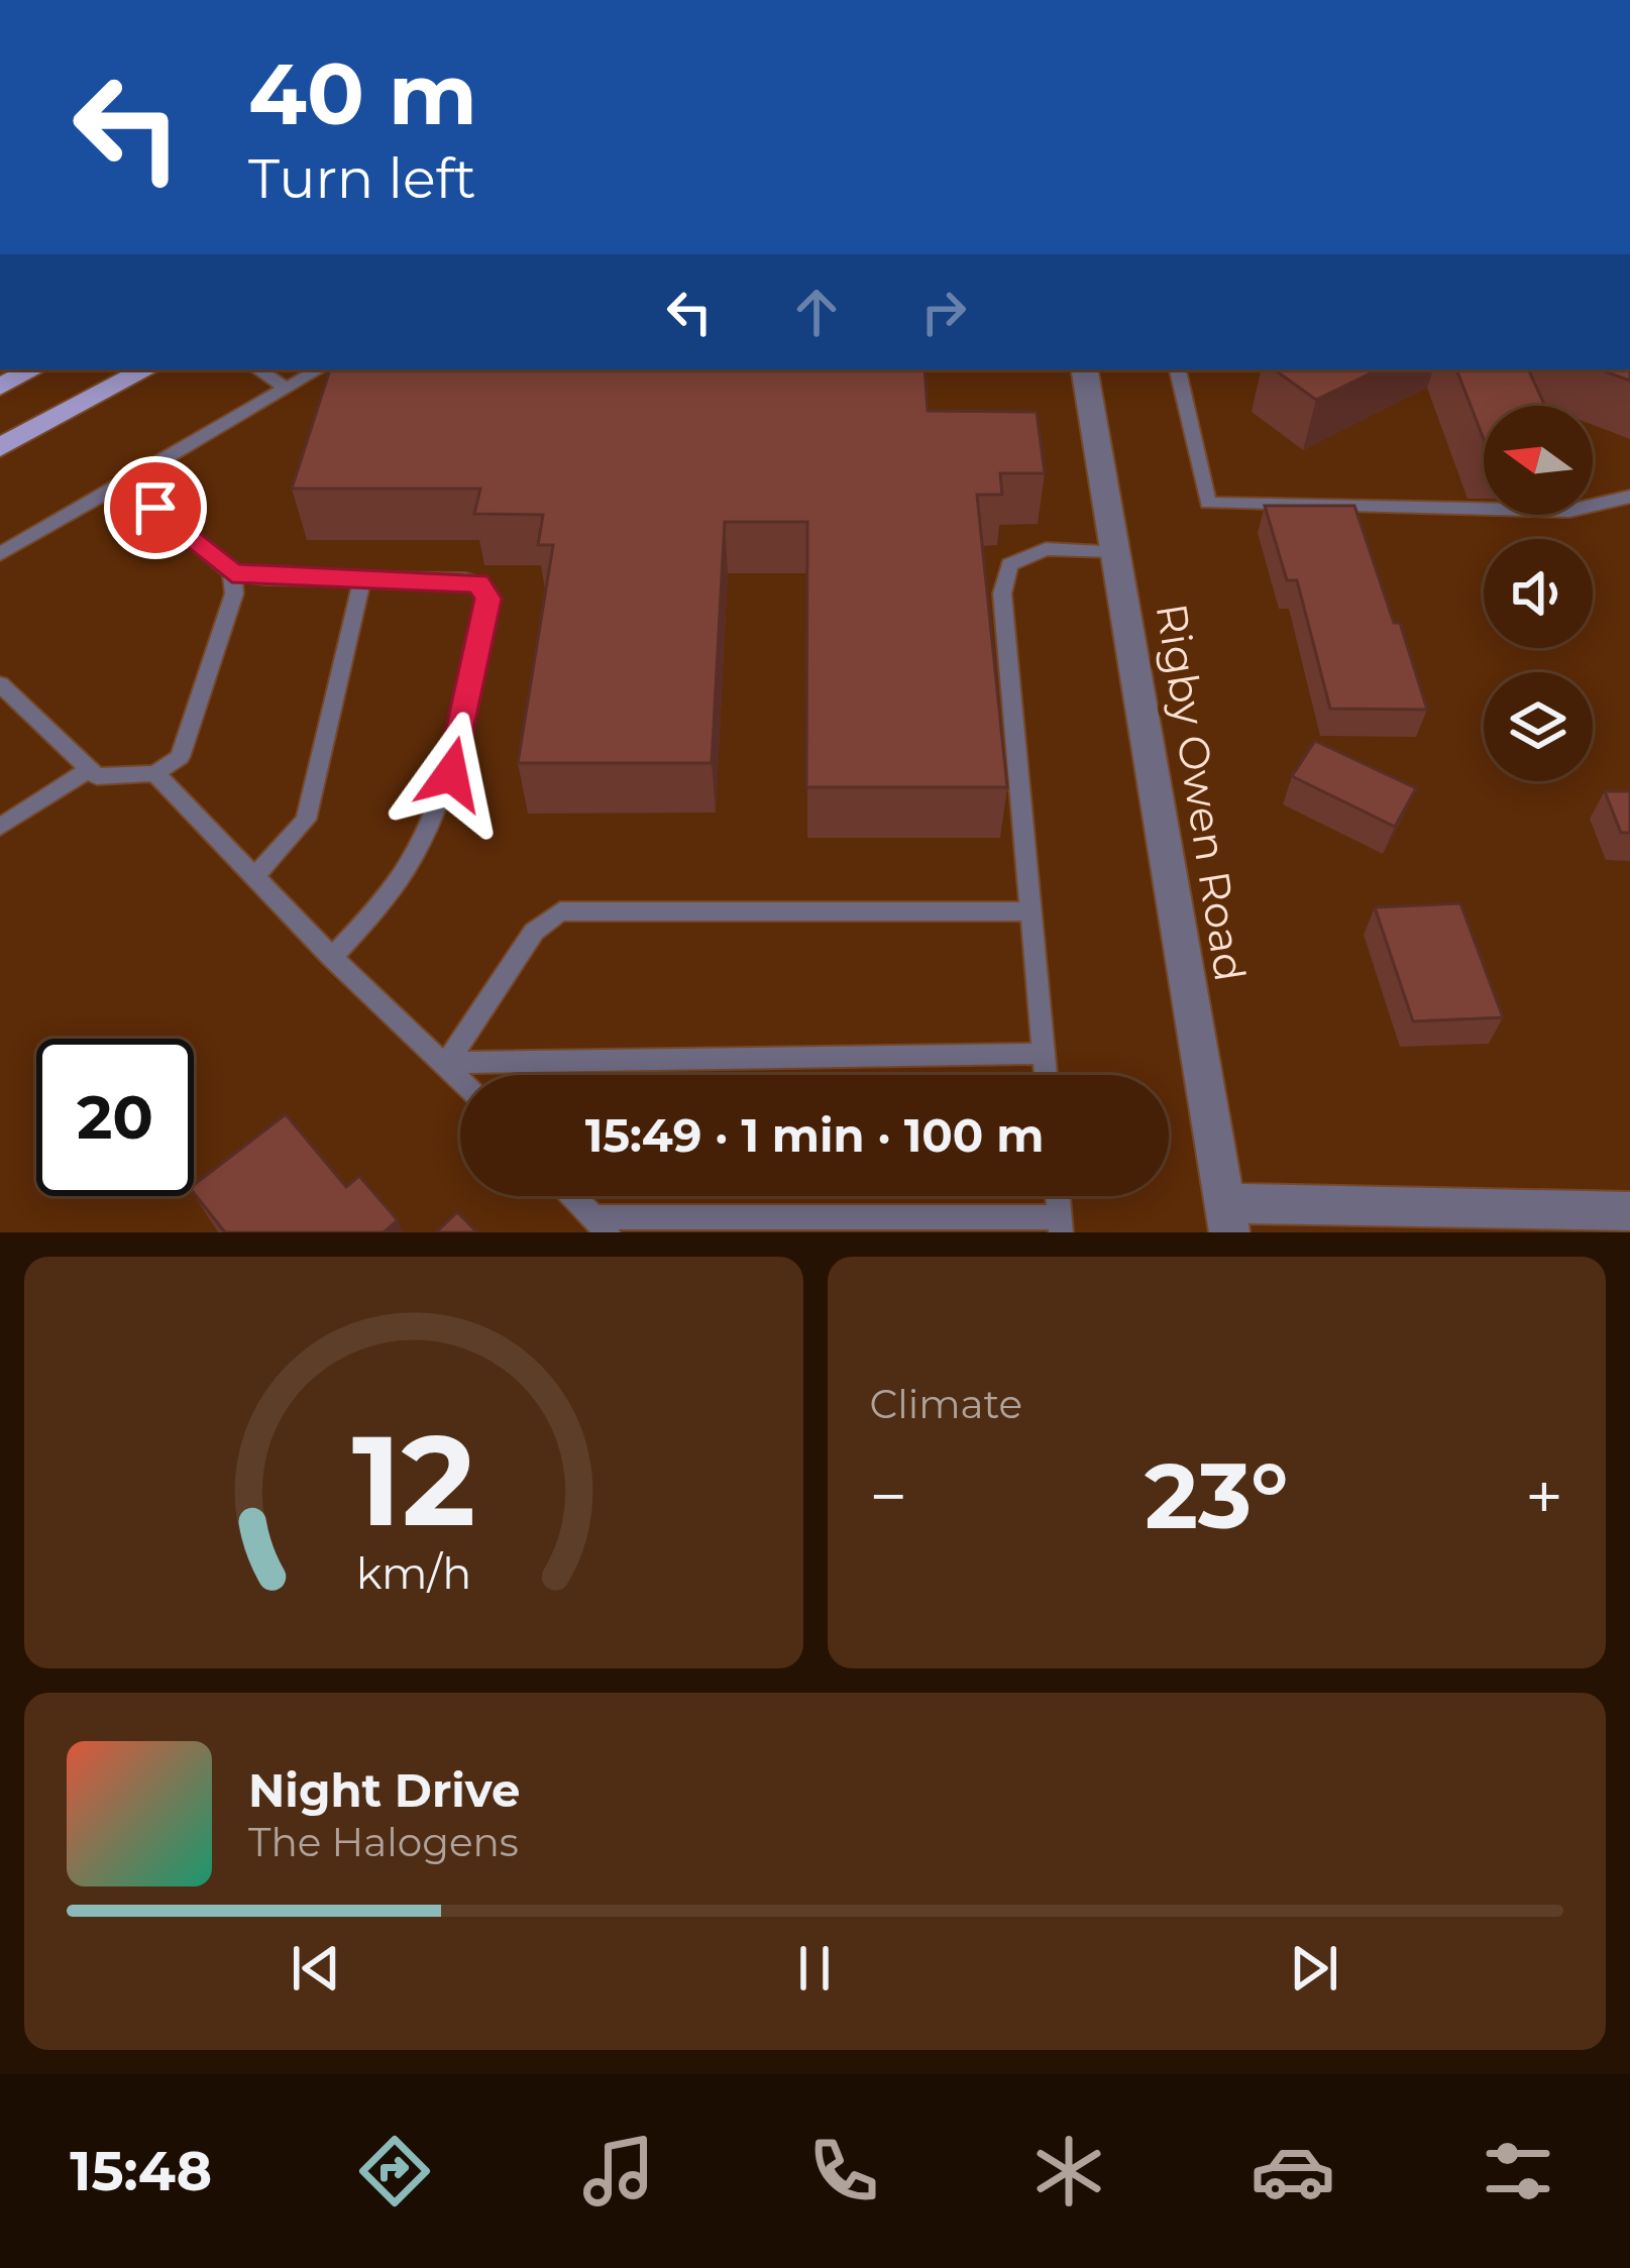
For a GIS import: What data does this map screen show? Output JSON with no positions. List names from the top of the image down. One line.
{"streets":{"street":["Rigby Owen Road"]},"north":"left","page":{"turn":["40 m","Turn left"],"limit":"20","trip":"15:49 · 1 min · 100 m","tile":"Climate","heat":["−","23°","+"],"song":["Night Drive","The Halogens"],"tabs":"15:48","gauge":["12","km/h"]}}
